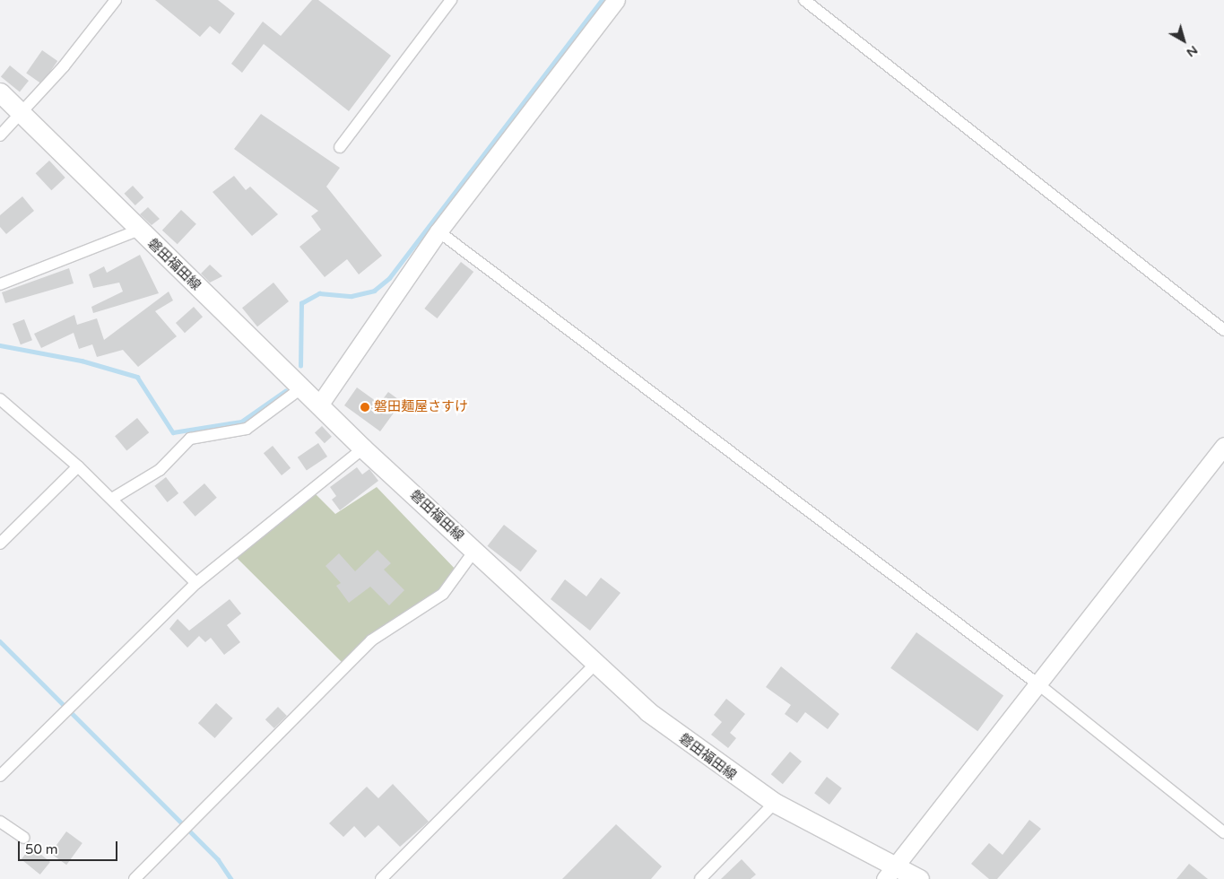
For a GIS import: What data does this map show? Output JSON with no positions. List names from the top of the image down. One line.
{"streets":{"main road":["磐田福田線"]},"places":["磐田麺屋さすけ"],"scale_bar":"50 m","north":"bottom right"}
